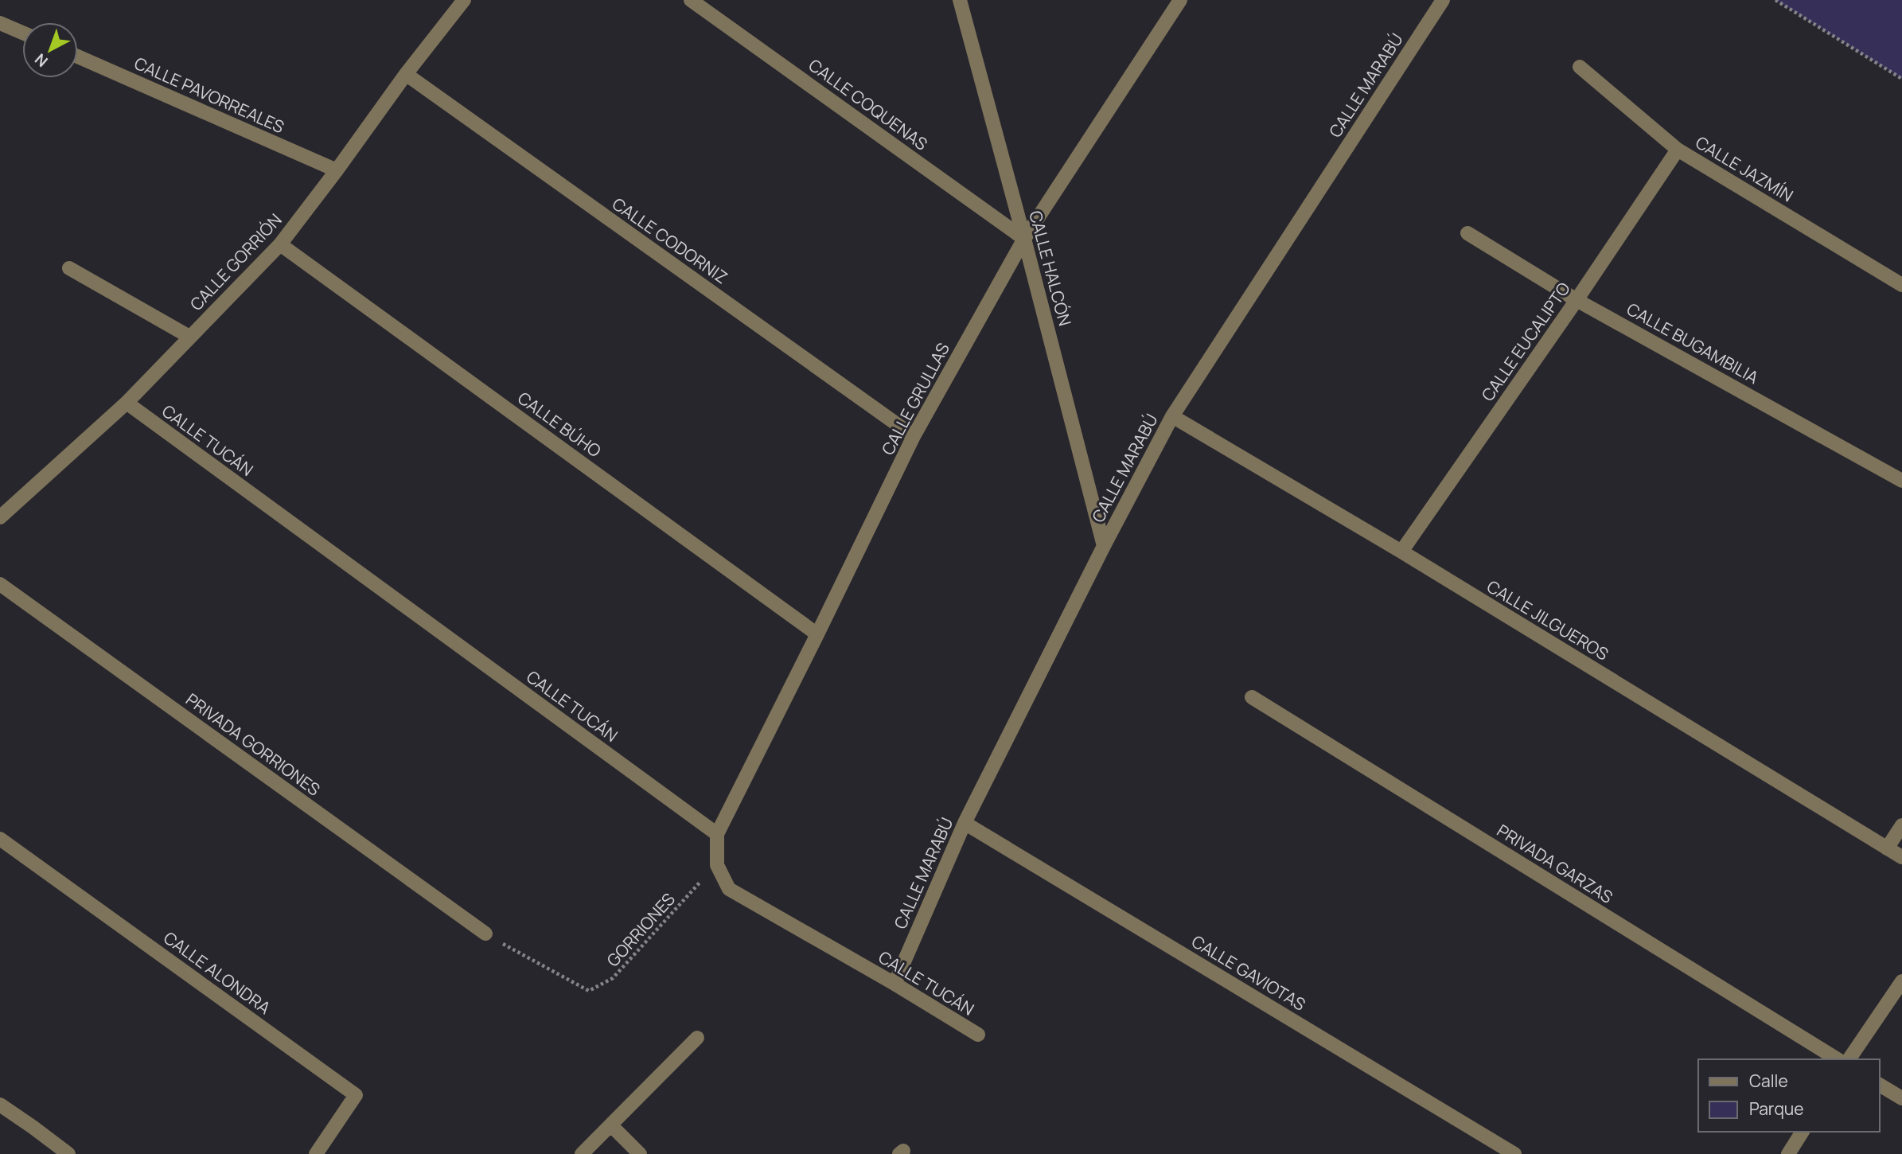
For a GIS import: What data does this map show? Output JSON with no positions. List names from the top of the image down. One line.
{"streets":{"street":["CALLE MARABÚ","CALLE PAVORREALES","CALLE COQUENAS","CALLE JAZMÍN","CALLE CODORNIZ","CALLE GORRIÓN","CALLE HALCÓN","CALLE EUCALIPTO","CALLE BUGAMBILIA","CALLE GRULLAS","CALLE BÚHO","CALLE TUCÁN","CALLE JILGUEROS","PRIVADA GORRIONES","PRIVADA GARZAS","CALLE ALONDRA","CALLE GAVIOTAS"],"path":["GORRIONES"]},"crossings":[["CALLE MARABÚ","CALLE HALCÓN"],["CALLE MARABÚ","CALLE TUCÁN"],["CALLE MARABÚ","CALLE JILGUEROS"],["CALLE MARABÚ","CALLE GAVIOTAS"],["CALLE PAVORREALES","CALLE GORRIÓN"],["CALLE COQUENAS","CALLE HALCÓN"],["CALLE COQUENAS","CALLE GRULLAS"],["CALLE JAZMÍN","CALLE EUCALIPTO"],["CALLE CODORNIZ","CALLE GORRIÓN"],["CALLE CODORNIZ","CALLE GRULLAS"],["CALLE GORRIÓN","CALLE BÚHO"],["CALLE GORRIÓN","CALLE TUCÁN"],["CALLE HALCÓN","CALLE GRULLAS"],["CALLE EUCALIPTO","CALLE BUGAMBILIA"],["CALLE EUCALIPTO","CALLE JILGUEROS"],["CALLE GRULLAS","CALLE BÚHO"],["CALLE GRULLAS","CALLE TUCÁN"],["CALLE TUCÁN","GORRIONES"],["PRIVADA GORRIONES","GORRIONES"]],"legend":["Calle","Parque"],"north":"bottom left"}
